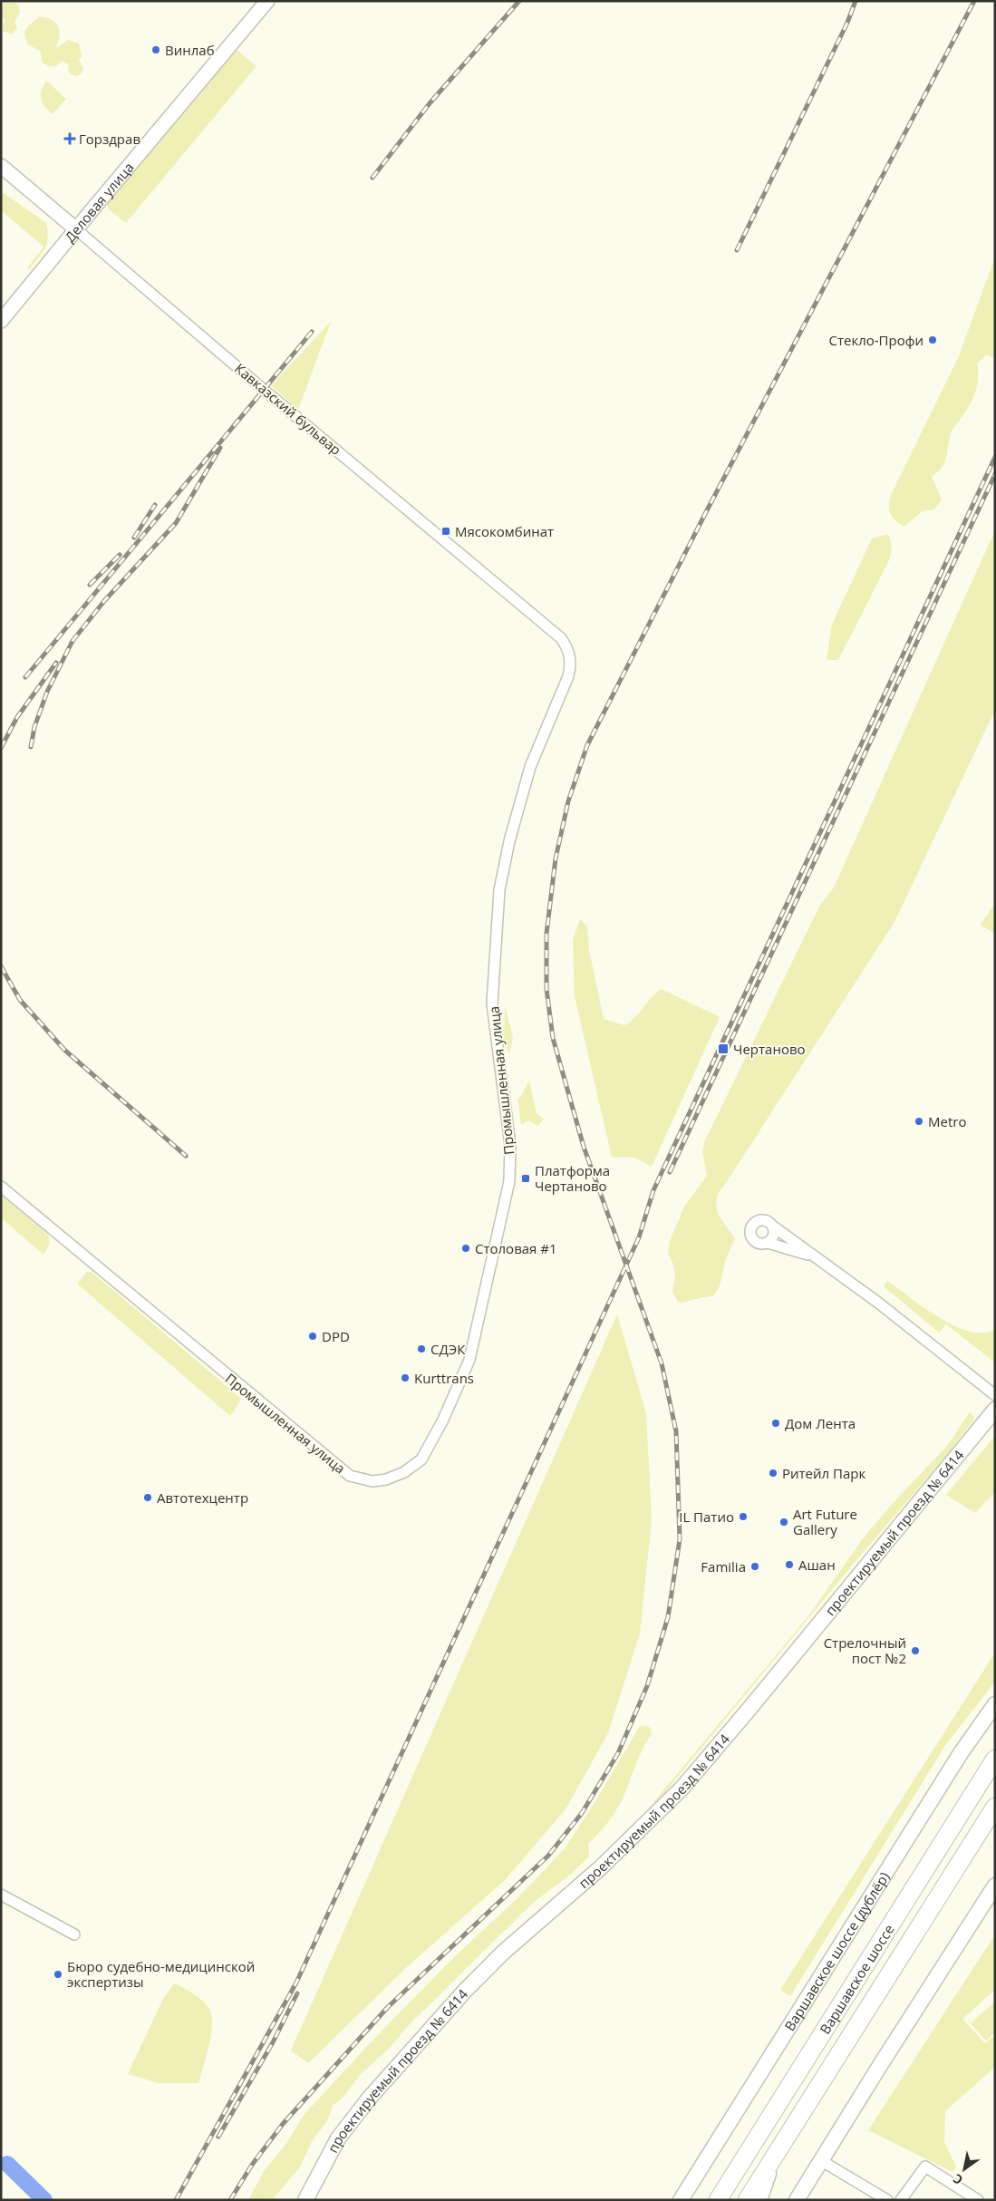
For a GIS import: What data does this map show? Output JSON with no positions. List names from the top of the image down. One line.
{"streets":{"main road":["проектируемый проезд № 6414","Варшавское шоссе (дублёр)","Варшавское шоссе"],"street":["Деловая улица","Кавказский бульвар","Промышленная улица"]},"crossings":[["Деловая улица","Кавказский бульвар"],["Кавказский бульвар","Промышленная улица"]],"places":{"other":["Винлаб","Стекло-Профи","Metro","Столовая #1","DPD","СДЭК","Kurttrans","Дом Лента","Ритейл Парк","Автотехцентр","IL Патио","Art Future Gallery","Ашан","Familia","Стрелочный пост №2","Бюро судебно-медицинской экспертизы"],"health":["Горздрав"],"transit":["Мясокомбинат","Чертаново","Платформа Чертаново"]},"north":"bottom left"}
